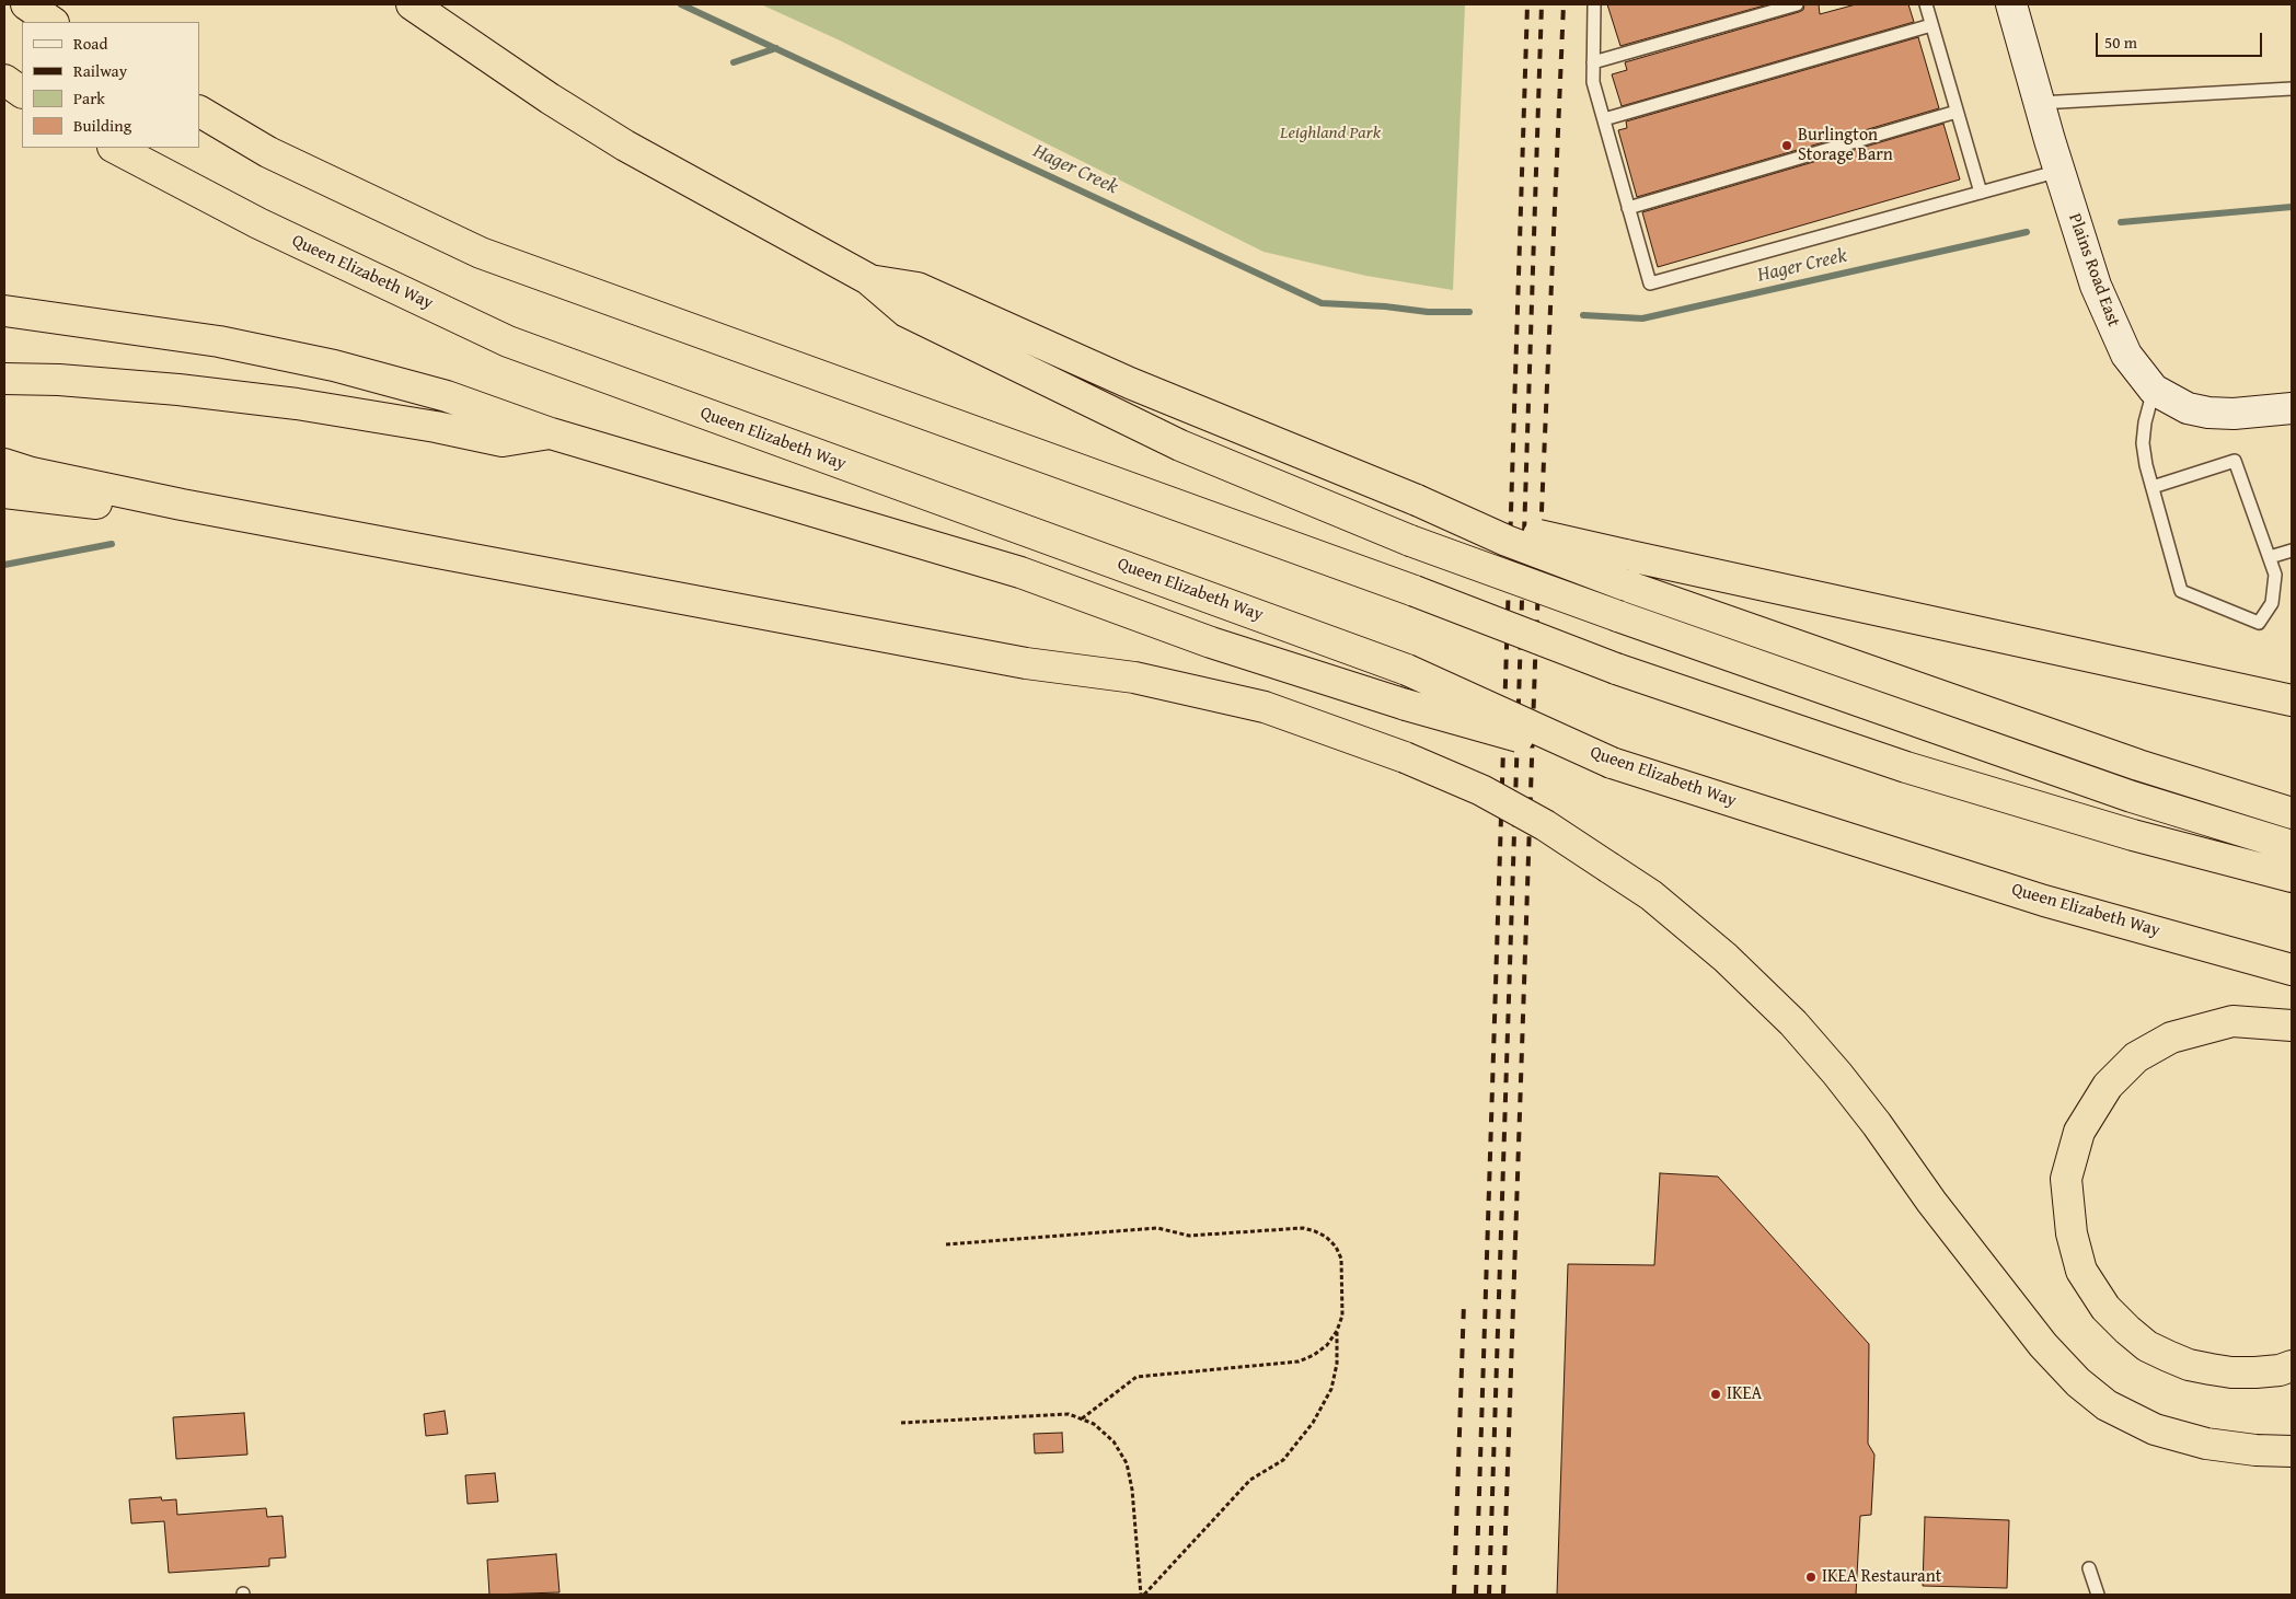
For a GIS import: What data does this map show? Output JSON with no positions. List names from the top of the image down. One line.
{"streets":{"highway":["Queen Elizabeth Way"],"main road":["Plains Road East"]},"water":["Hager Creek"],"parks":["Leighland Park"],"places":["Burlington Storage Barn","IKEA","IKEA Restaurant"],"legend":["Road","Railway","Park","Building"],"scale_bar":"50 m"}
